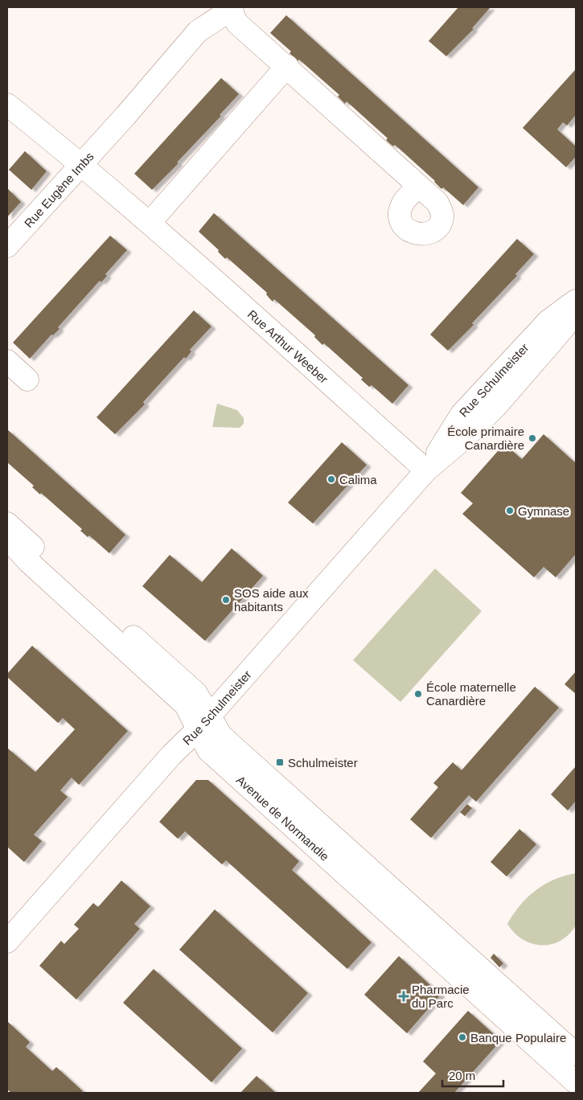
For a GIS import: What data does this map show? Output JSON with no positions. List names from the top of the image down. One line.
{"streets":{"street":["Rue Eugène Imbs","Rue Arthur Weeber","Rue Schulmeister","Avenue de Normandie"]},"crossings":[["Rue Eugène Imbs","Rue Arthur Weeber"],["Rue Arthur Weeber","Rue Schulmeister"],["Rue Schulmeister","Avenue de Normandie"]],"places":{"other":["École primaire Canardière","Calima","Gymnase","SOS aide aux habitants","École maternelle Canardière","Banque Populaire"],"transit":["Schulmeister"],"health":["Pharmacie du Parc"]},"scale_bar":"20 m"}
